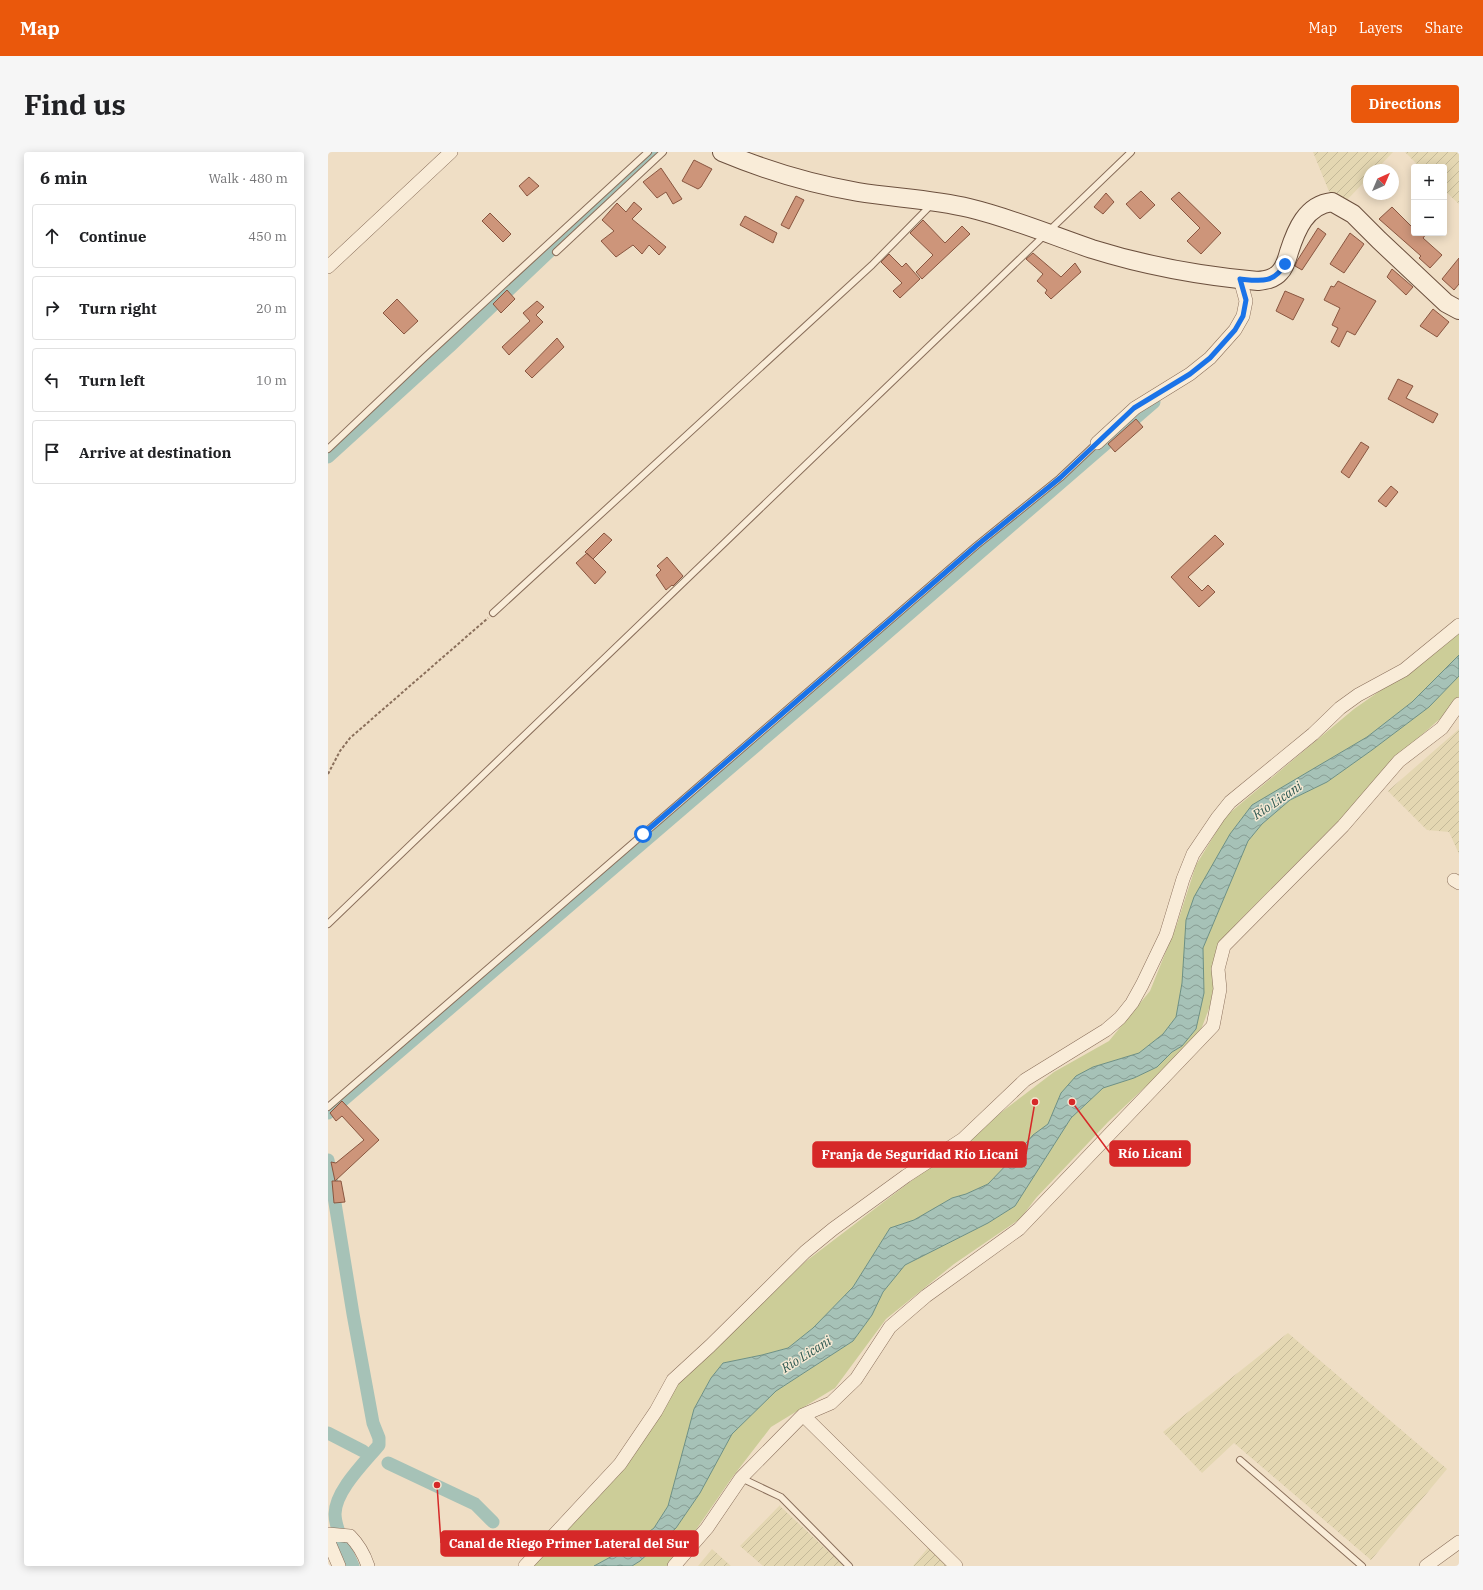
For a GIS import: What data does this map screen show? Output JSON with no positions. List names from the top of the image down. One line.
{"water":["Río Licani"],"places":["Franja de Seguridad Río Licani","Río Licani","Canal de Riego Primer Lateral del Sur"],"north":"top right","page":{"header":"Map","nav":["Map","Layers","Share"],"buttons":"Directions","title":"Find us","heading":["6 min","Walk · 480 m"],"map_buttons":["+","−"],"list":[["Continue","450 m"],["Turn right","20 m"],["Turn left","10 m"],"Arrive at destination"]}}
